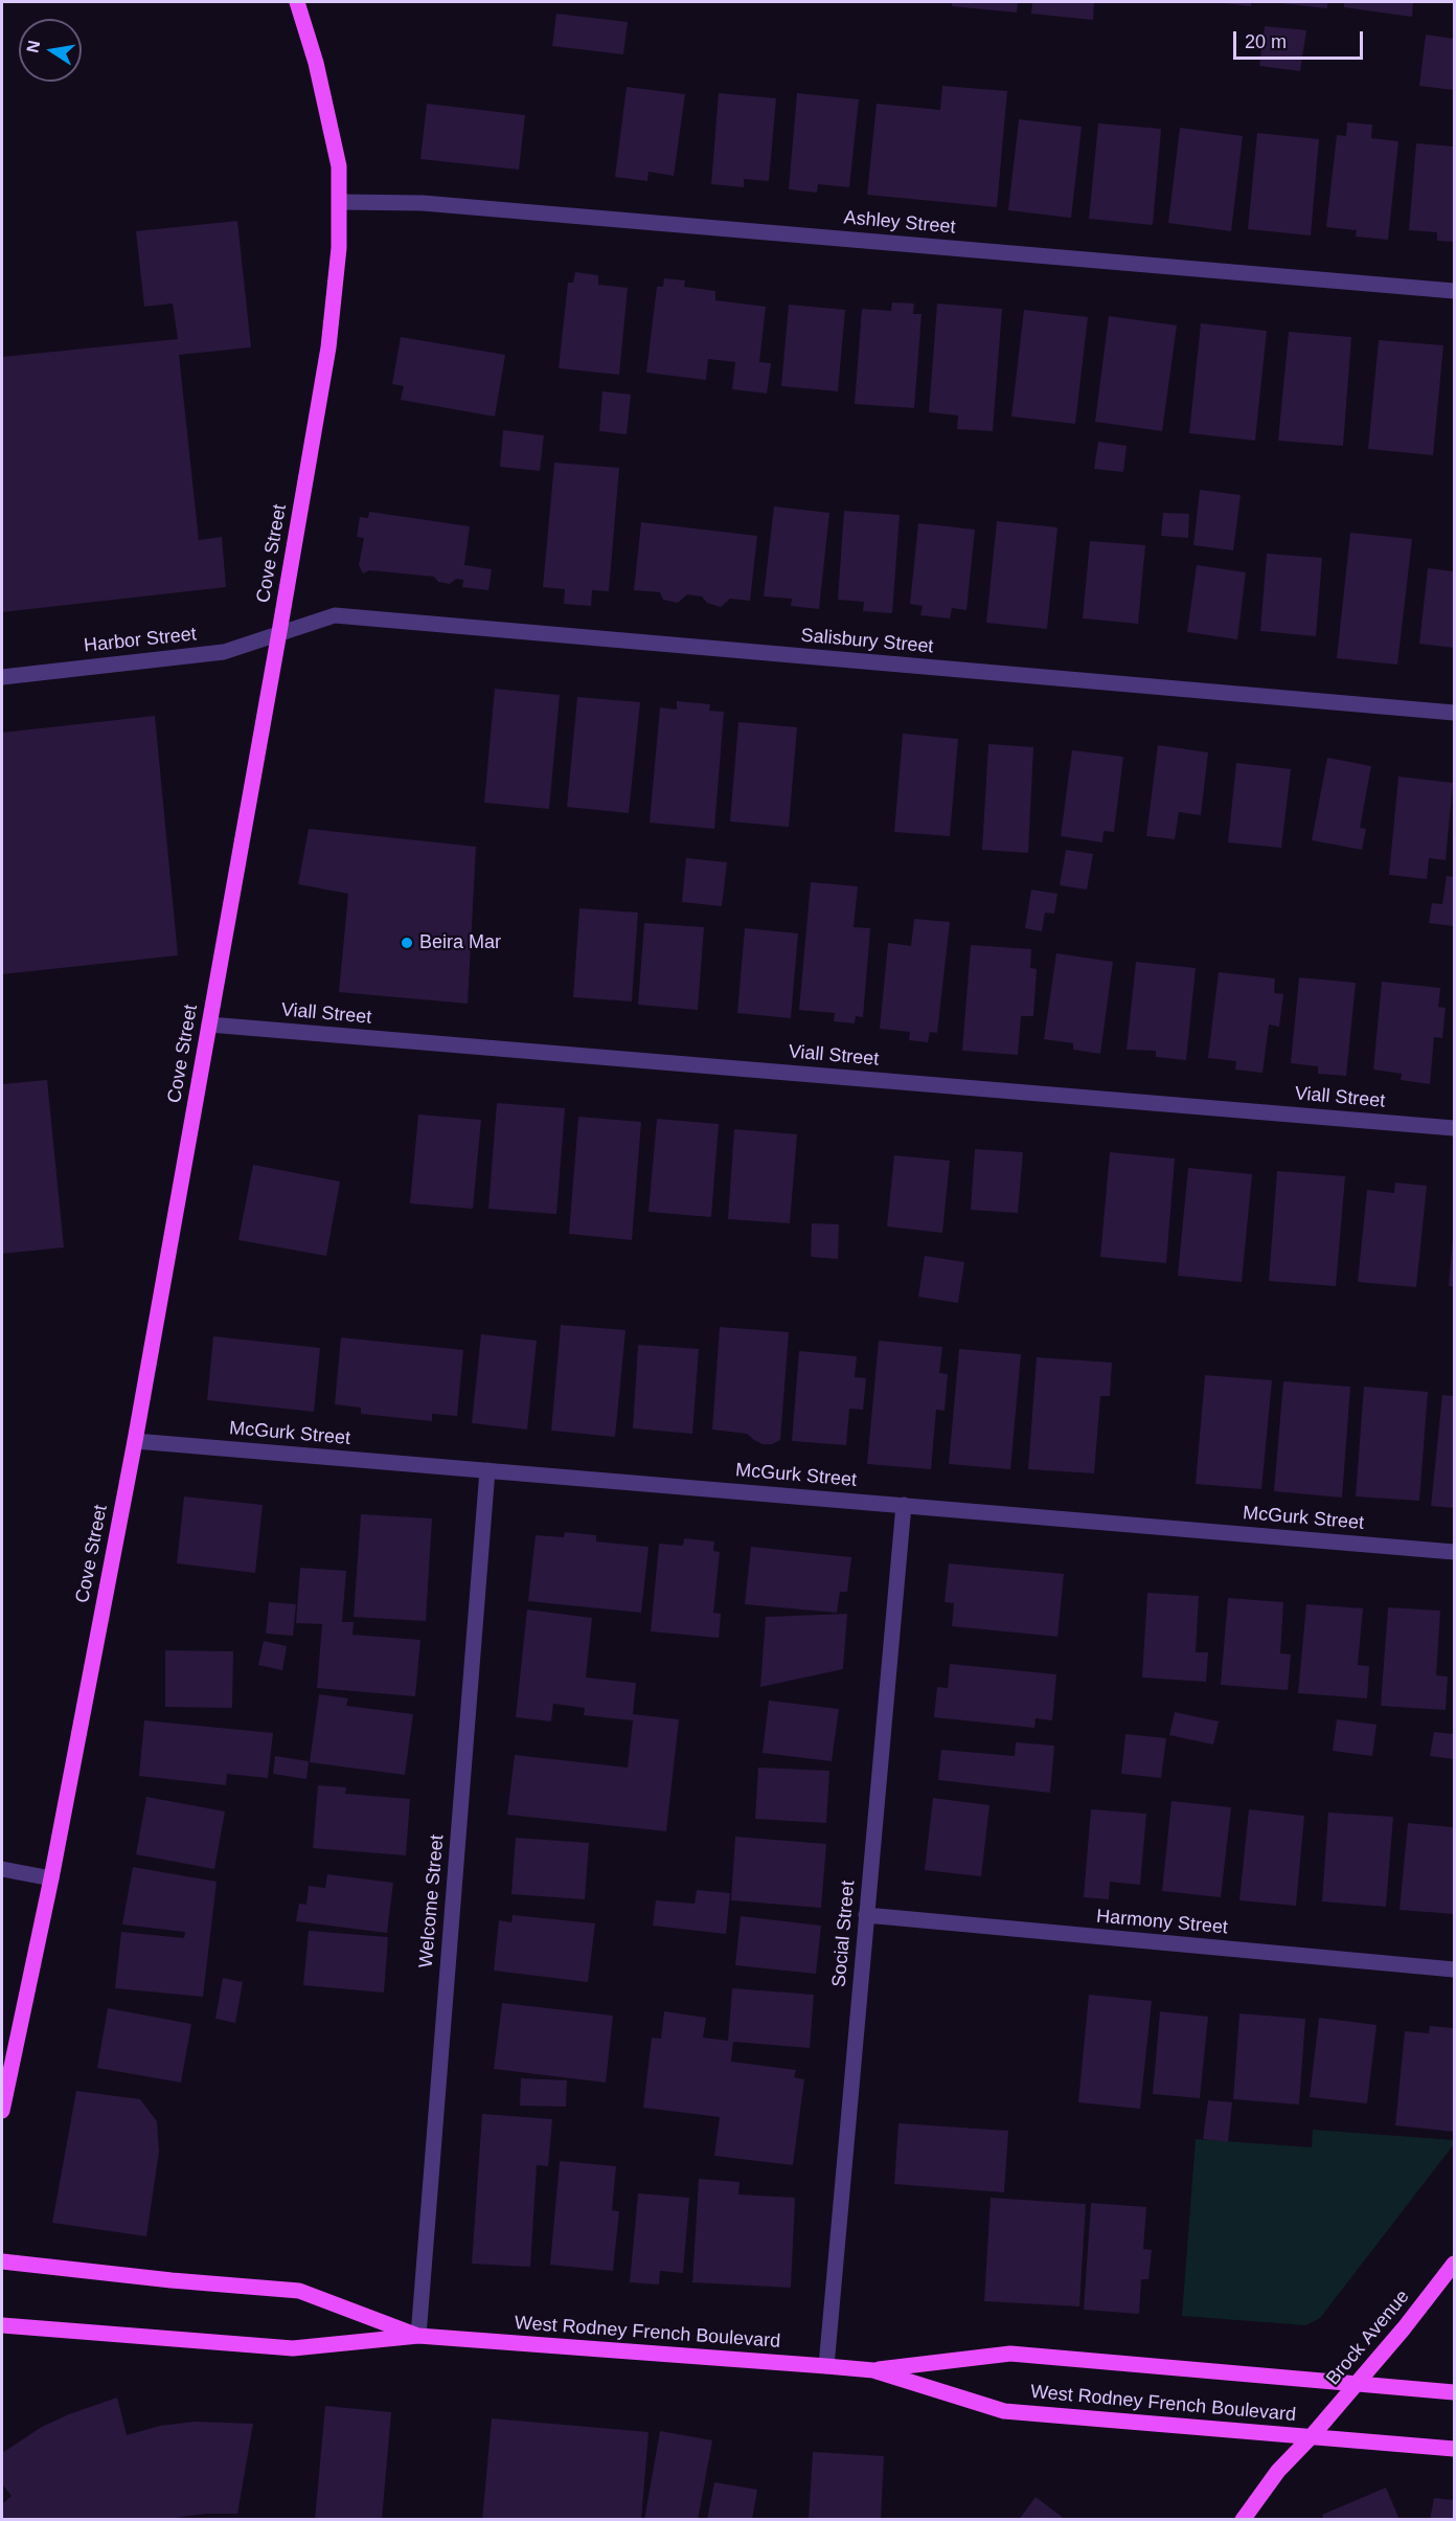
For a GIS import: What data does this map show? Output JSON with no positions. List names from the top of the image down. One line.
{"streets":{"main road":["Cove Street","West Rodney French Boulevard","Brock Avenue"],"street":["Ashley Street","Harbor Street","Salisbury Street","Viall Street","McGurk Street","Welcome Street","Harmony Street","Social Street"]},"crossings":[["Ashley Street","Cove Street"],["Cove Street","Harbor Street"],["Cove Street","Salisbury Street"],["Cove Street","Viall Street"],["Cove Street","McGurk Street"],["Harbor Street","Salisbury Street"],["McGurk Street","Welcome Street"],["McGurk Street","Social Street"],["Welcome Street","West Rodney French Boulevard"],["Harmony Street","Social Street"],["Social Street","West Rodney French Boulevard"],["West Rodney French Boulevard","Brock Avenue"]],"places":["Beira Mar"],"scale_bar":"20 m","north":"left"}
